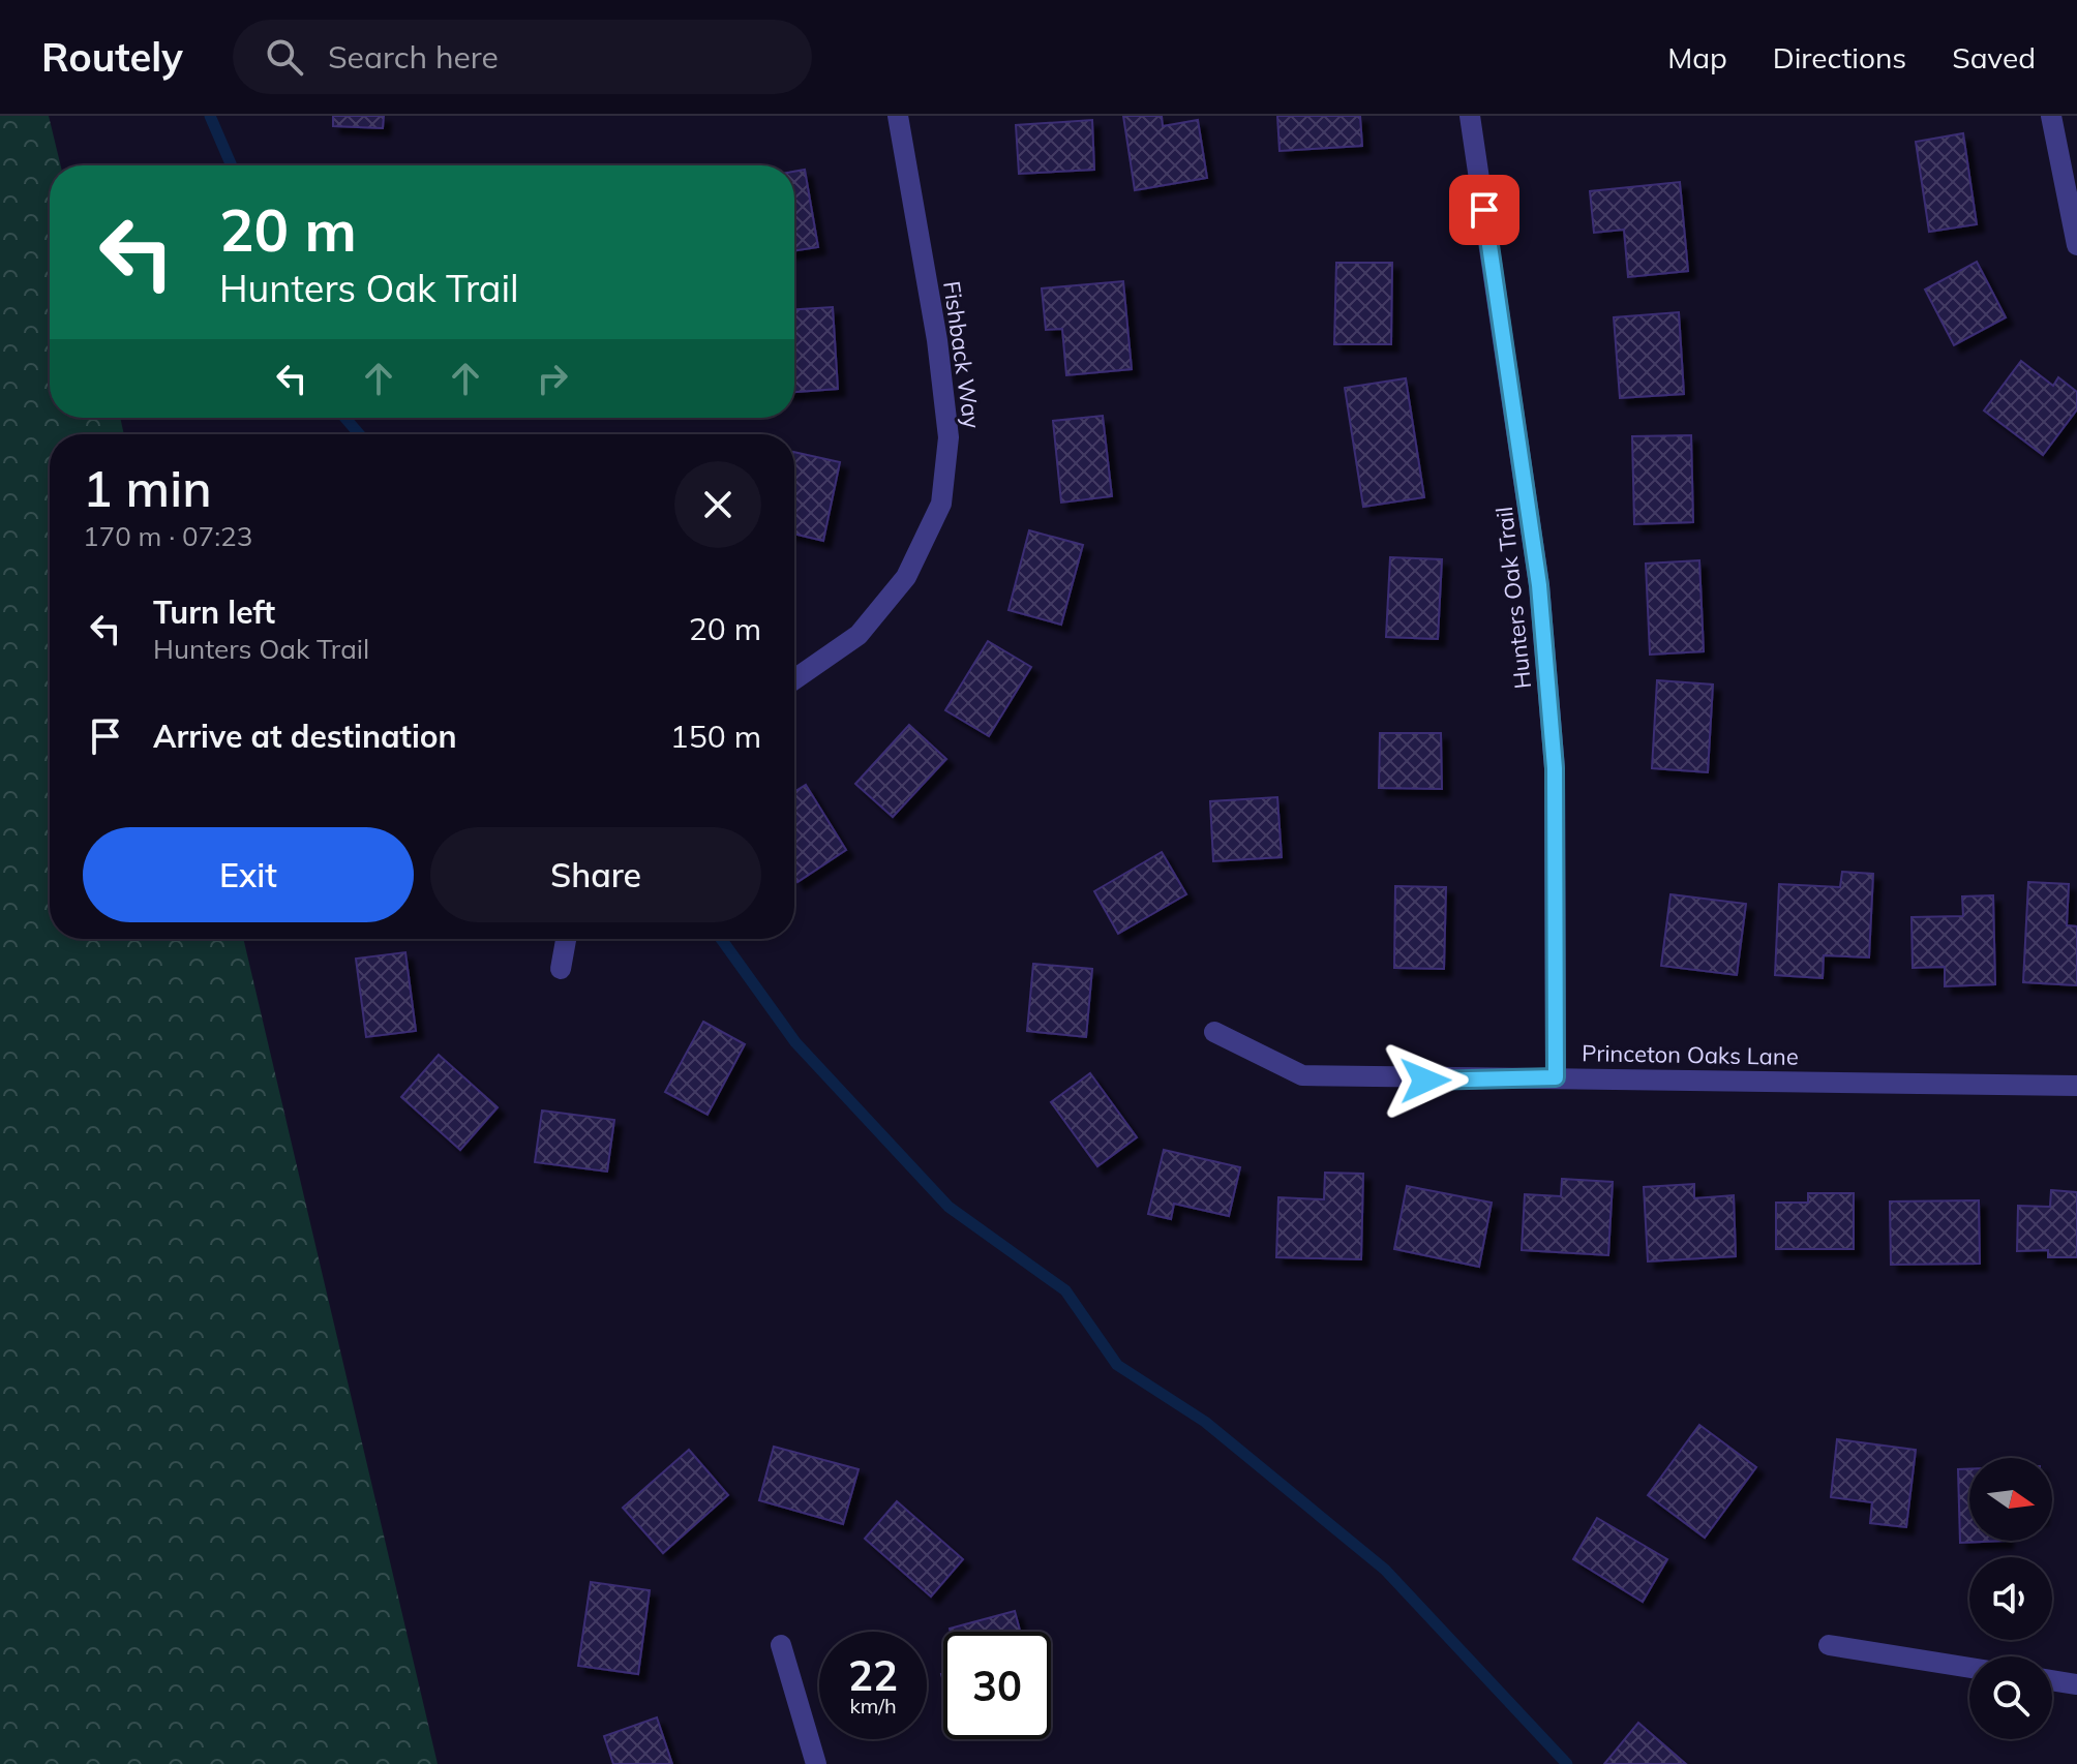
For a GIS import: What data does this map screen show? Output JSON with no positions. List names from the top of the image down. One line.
{"streets":{"street":["Fishback Way","Hunters Oak Trail","Princeton Oaks Lane"]},"crossings":[["Hunters Oak Trail","Princeton Oaks Lane"]],"north":"right","page":{"header":"Routely","search":"Search here","nav":["Map","Directions","Saved"],"turn":["20 m","Hunters Oak Trail"],"heading":["1 min","170 m · 07:23"],"list":[{"name":"Turn left","note":"Hunters Oak Trail","value":"20 m"},{"name":"Arrive at destination","value":"150 m"}],"buttons":["Exit","Share"],"speed":"22 km/h","limit":"30"}}
